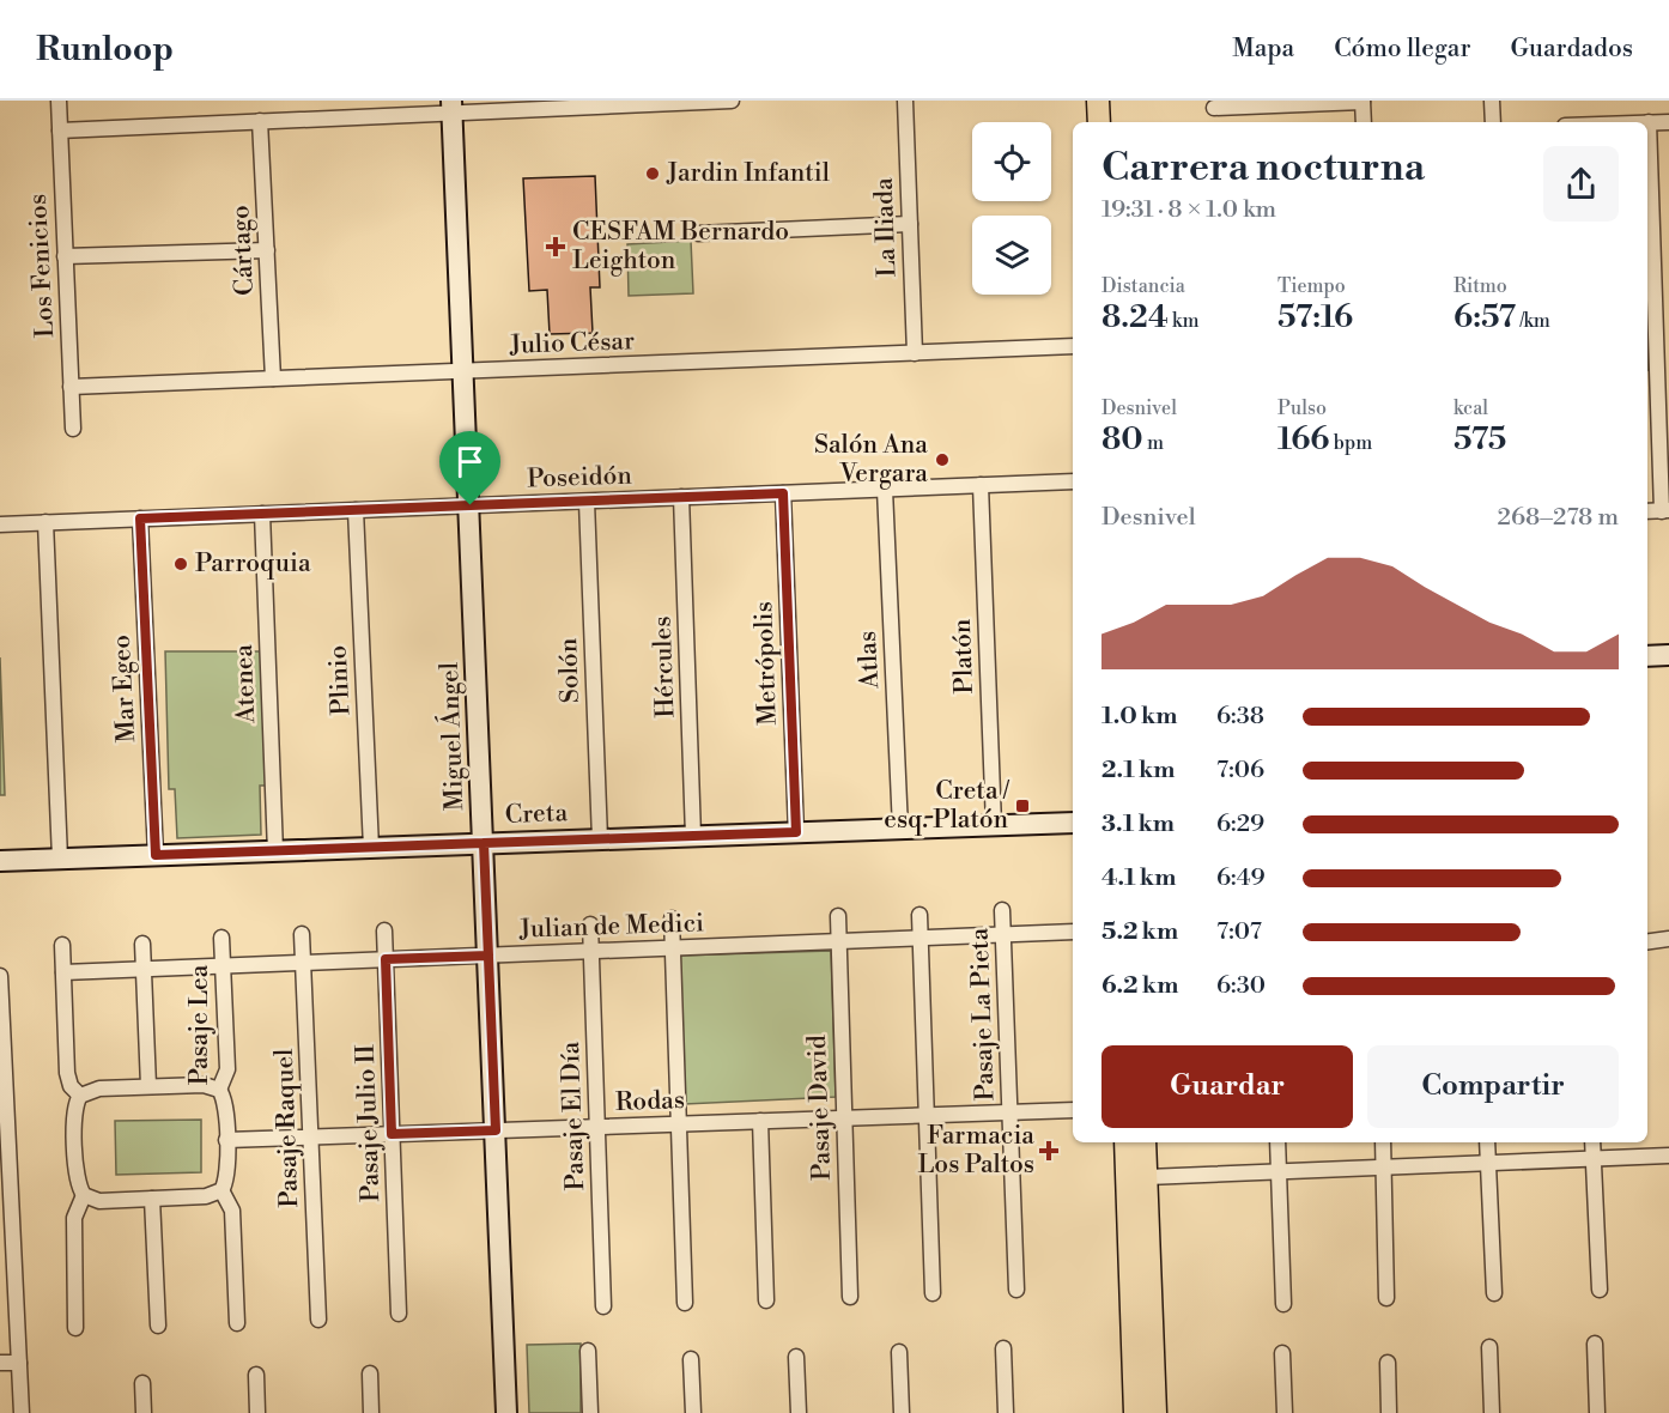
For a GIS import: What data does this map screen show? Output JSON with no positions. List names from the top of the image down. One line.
{"streets":{"street":["La Iliada","Cártago","Los Fenicios","Julio César","Poseidón","Platón","Atlas","Metrópolis","Hércules","Solón","Plinio","Atenea","Mar Egeo","Miguel Ángel","Creta","Julian de Medici","Pasaje La Pieta","Pasaje Lea","Rodas","Pasaje David","Pasaje El Día","Pasaje Julio II","Pasaje Raquel"]},"crossings":[["La Iliada","Julio César"],["Cártago","Julio César"],["Los Fenicios","Julio César"],["Julio César","Miguel Ángel"],["Poseidón","Platón"],["Poseidón","Atlas"],["Poseidón","Metrópolis"],["Poseidón","Hércules"],["Poseidón","Solón"],["Poseidón","Plinio"],["Poseidón","Atenea"],["Poseidón","Mar Egeo"],["Poseidón","Miguel Ángel"],["Platón","Creta"],["Atlas","Creta"],["Metrópolis","Creta"],["Hércules","Creta"],["Solón","Creta"],["Plinio","Creta"],["Atenea","Creta"],["Mar Egeo","Creta"],["Miguel Ángel","Creta"],["Miguel Ángel","Julian de Medici"],["Miguel Ángel","Rodas"],["Julian de Medici","Pasaje La Pieta"],["Julian de Medici","Pasaje Lea"],["Julian de Medici","Pasaje David"],["Julian de Medici","Pasaje El Día"],["Julian de Medici","Pasaje Julio II"],["Julian de Medici","Pasaje Raquel"],["Pasaje La Pieta","Rodas"],["Pasaje Lea","Rodas"],["Rodas","Pasaje David"],["Rodas","Pasaje El Día"],["Rodas","Pasaje Julio II"],["Rodas","Pasaje Raquel"]],"places":{"other":["Jardin Infantil","Salón Ana Vergara","Parroquia"],"health":["CESFAM Bernardo Leighton","Farmacia Los Paltos"],"transit":["Creta / esq. Platón"]},"page":{"header":"Runloop","nav":["Mapa","Cómo llegar","Guardados"],"heading":["Carrera nocturna","19:31 · 8 × 1.0 km"],"stats":[["Distancia","8.24 km"],["Tiempo","57:16"],["Ritmo","6:57 /km"],["Desnivel","80 m"],["Pulso","166 bpm"],["kcal","575"]],"chart":["Desnivel","268–278 m"],"list":[{"name":"1.0 km","note":"6:38"},{"name":"2.1 km","note":"7:06"},{"name":"3.1 km","note":"6:29"},{"name":"4.1 km","note":"6:49"},{"name":"5.2 km","note":"7:07"},{"name":"6.2 km","note":"6:30"}],"buttons":["Guardar","Compartir"]}}
